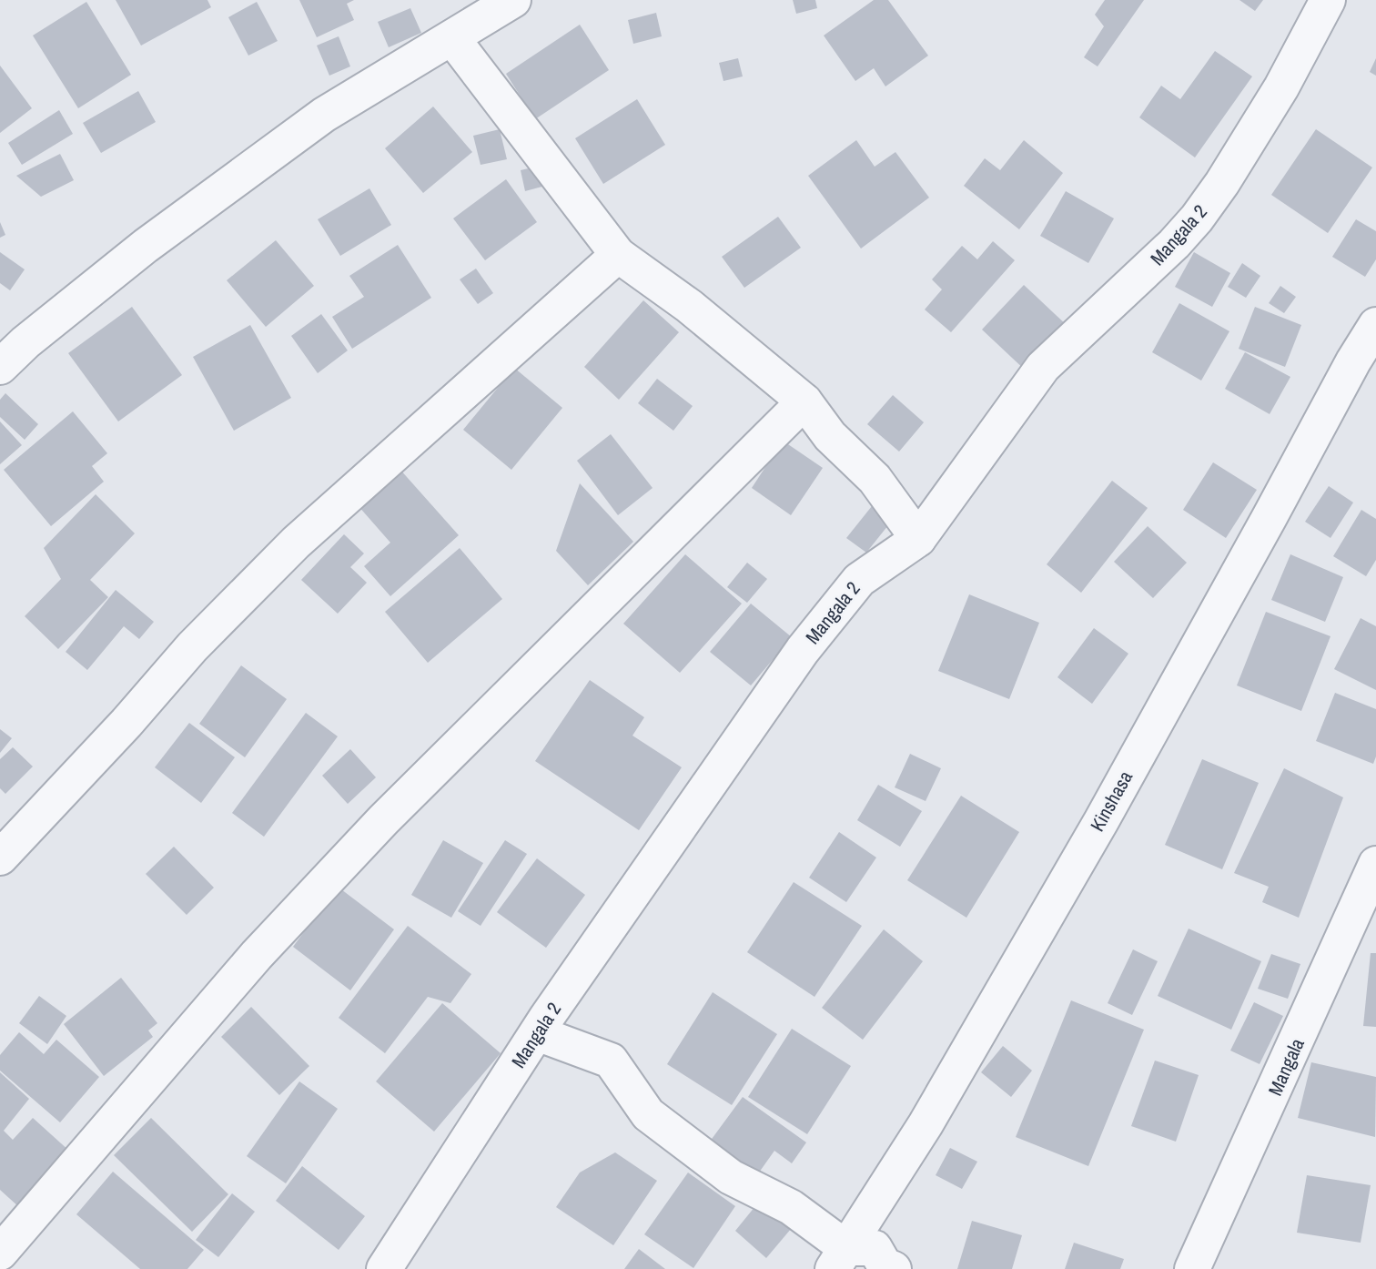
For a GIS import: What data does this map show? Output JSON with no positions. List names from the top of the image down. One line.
{"streets":{"street":["Mangala 2","Kinshasa","Mangala"]}}
